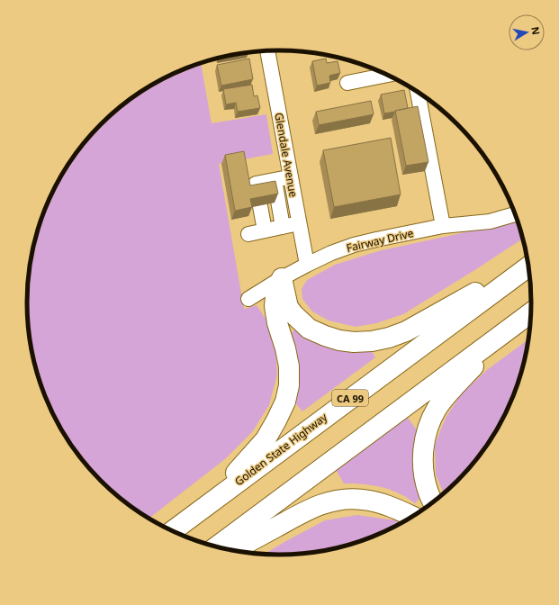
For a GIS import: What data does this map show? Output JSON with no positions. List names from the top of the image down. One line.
{"streets":{"highway":["CA 99","Golden State Highway"],"street":["Glendale Avenue","Fairway Drive"]},"crossings":[["Glendale Avenue","Fairway Drive"]],"north":"right"}
